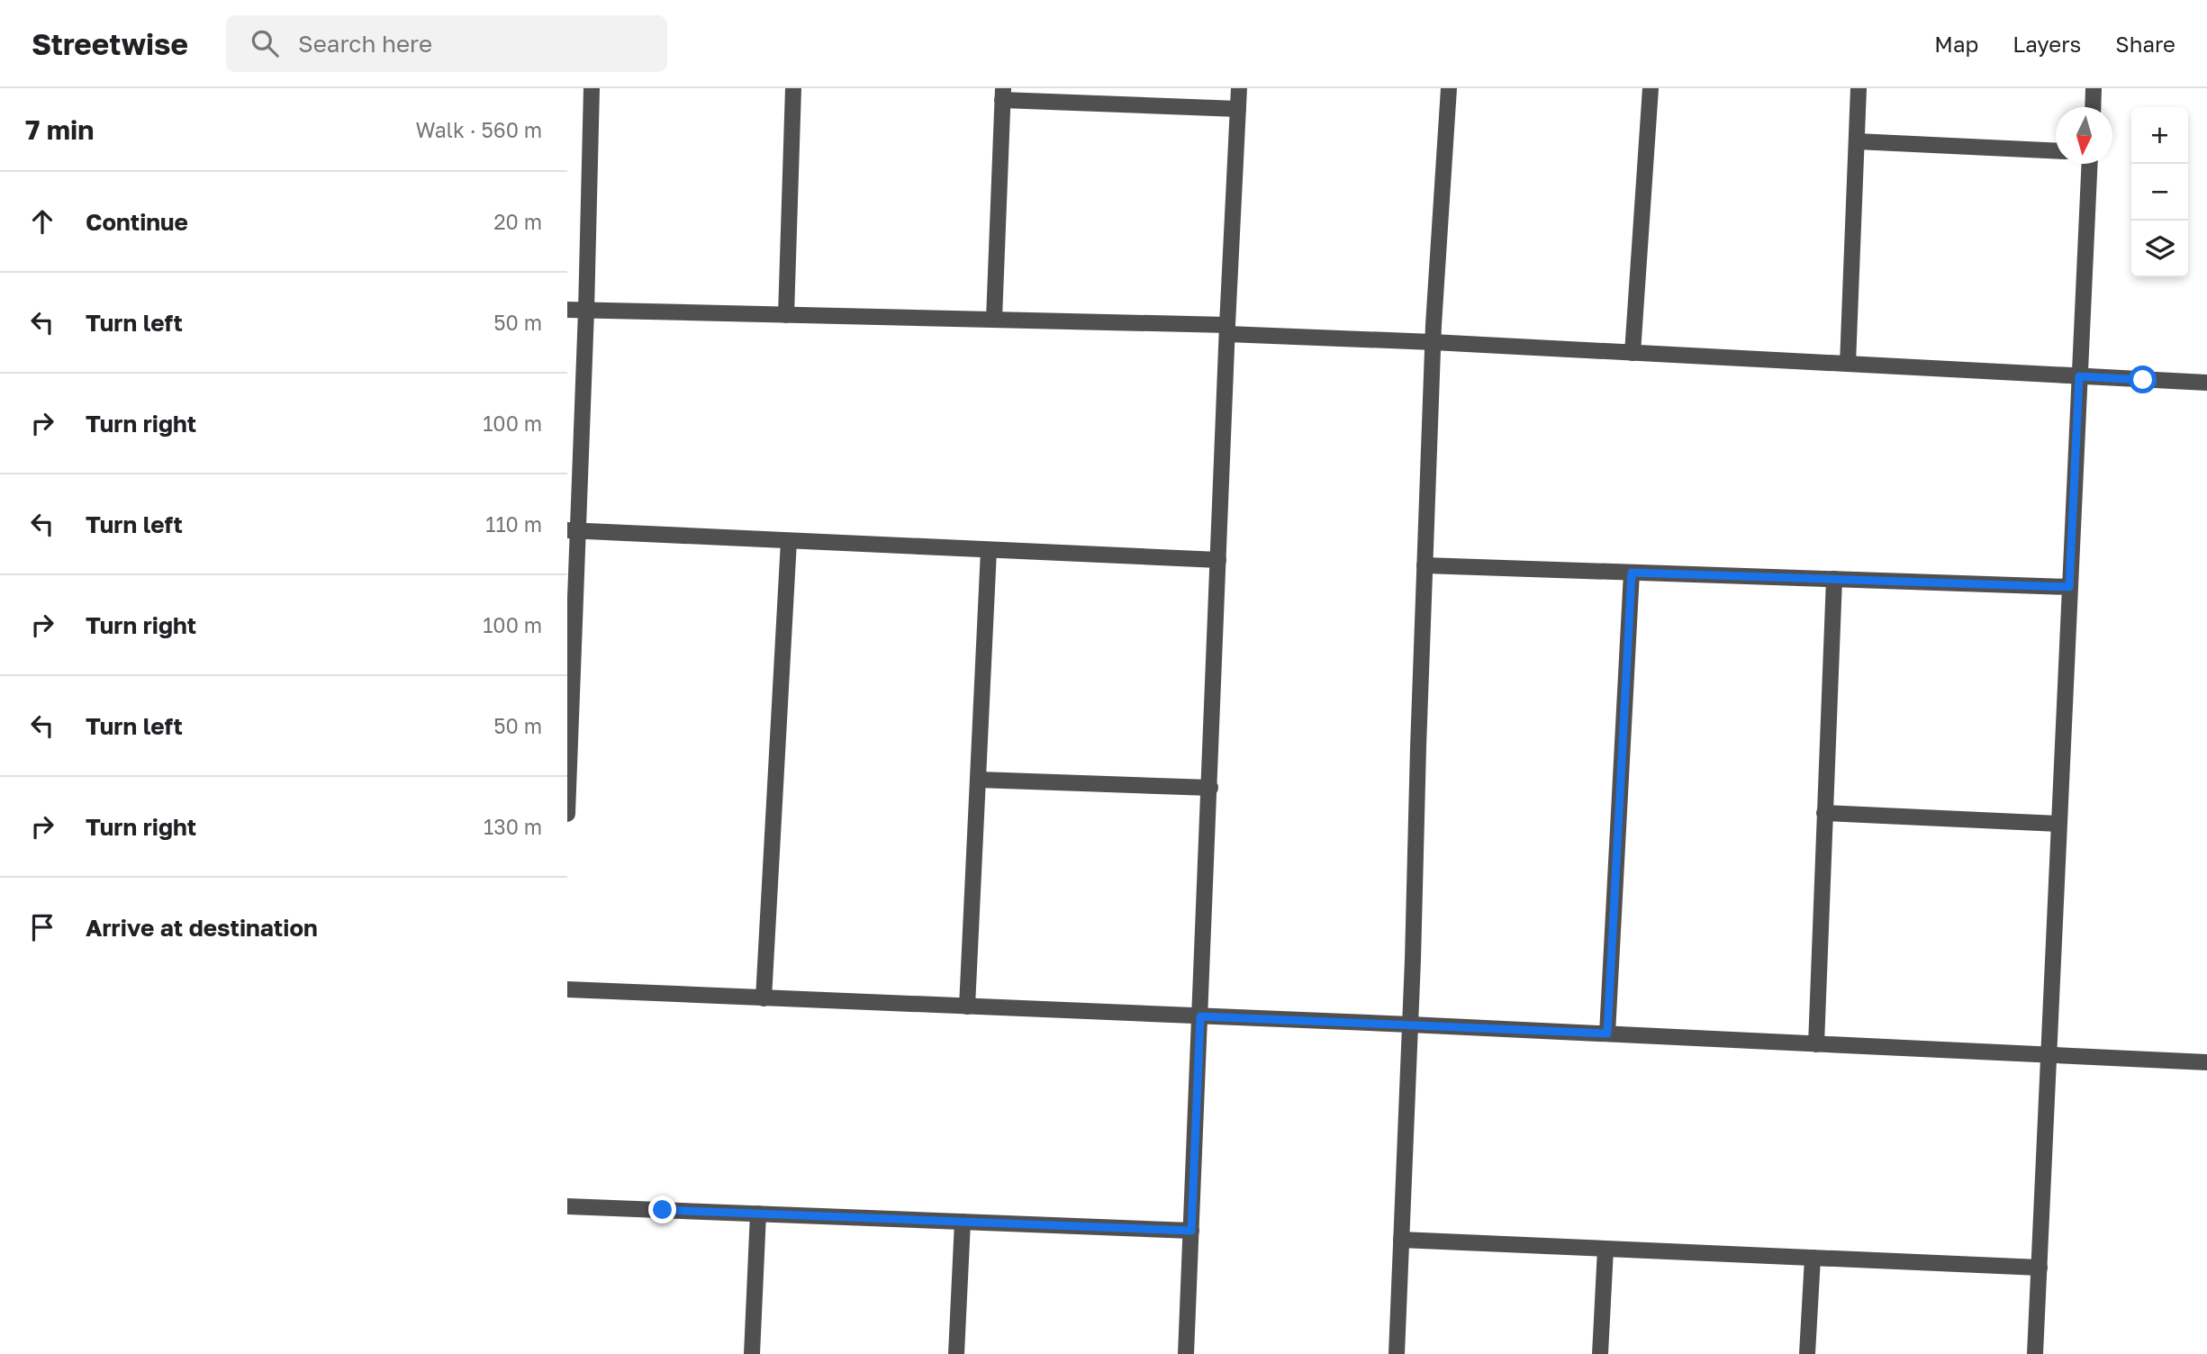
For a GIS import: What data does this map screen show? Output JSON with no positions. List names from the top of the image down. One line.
{"north":"bottom","page":{"header":"Streetwise","search":"Search here","nav":["Map","Layers","Share"],"heading":["7 min","Walk · 560 m"],"map_buttons":["+","−"],"list":[["Continue","20 m"],["Turn left","50 m"],["Turn right","100 m"],["Turn left","110 m"],["Turn right","100 m"],["Turn left","50 m"],["Turn right","130 m"],"Arrive at destination"]}}
